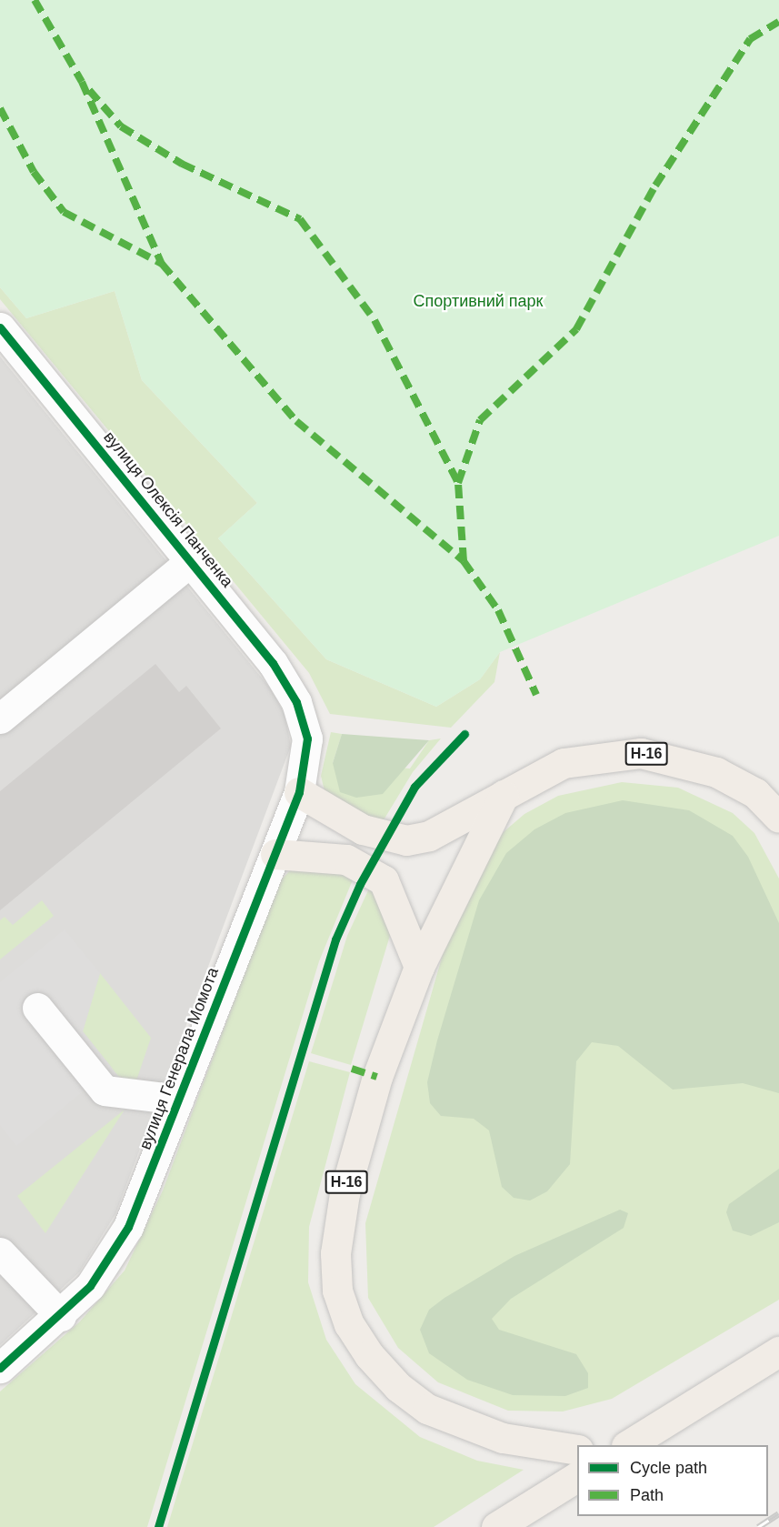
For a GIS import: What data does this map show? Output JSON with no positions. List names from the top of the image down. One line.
{"streets":{"main road":["Н-16"],"street":["вулиця Олексія Панченка","вулиця Генерала Момота"]},"crossings":[["вулиця Олексія Панченка","вулиця Генерала Момота"]],"parks":["Спортивний парк"],"legend":["Cycle path","Path"]}
